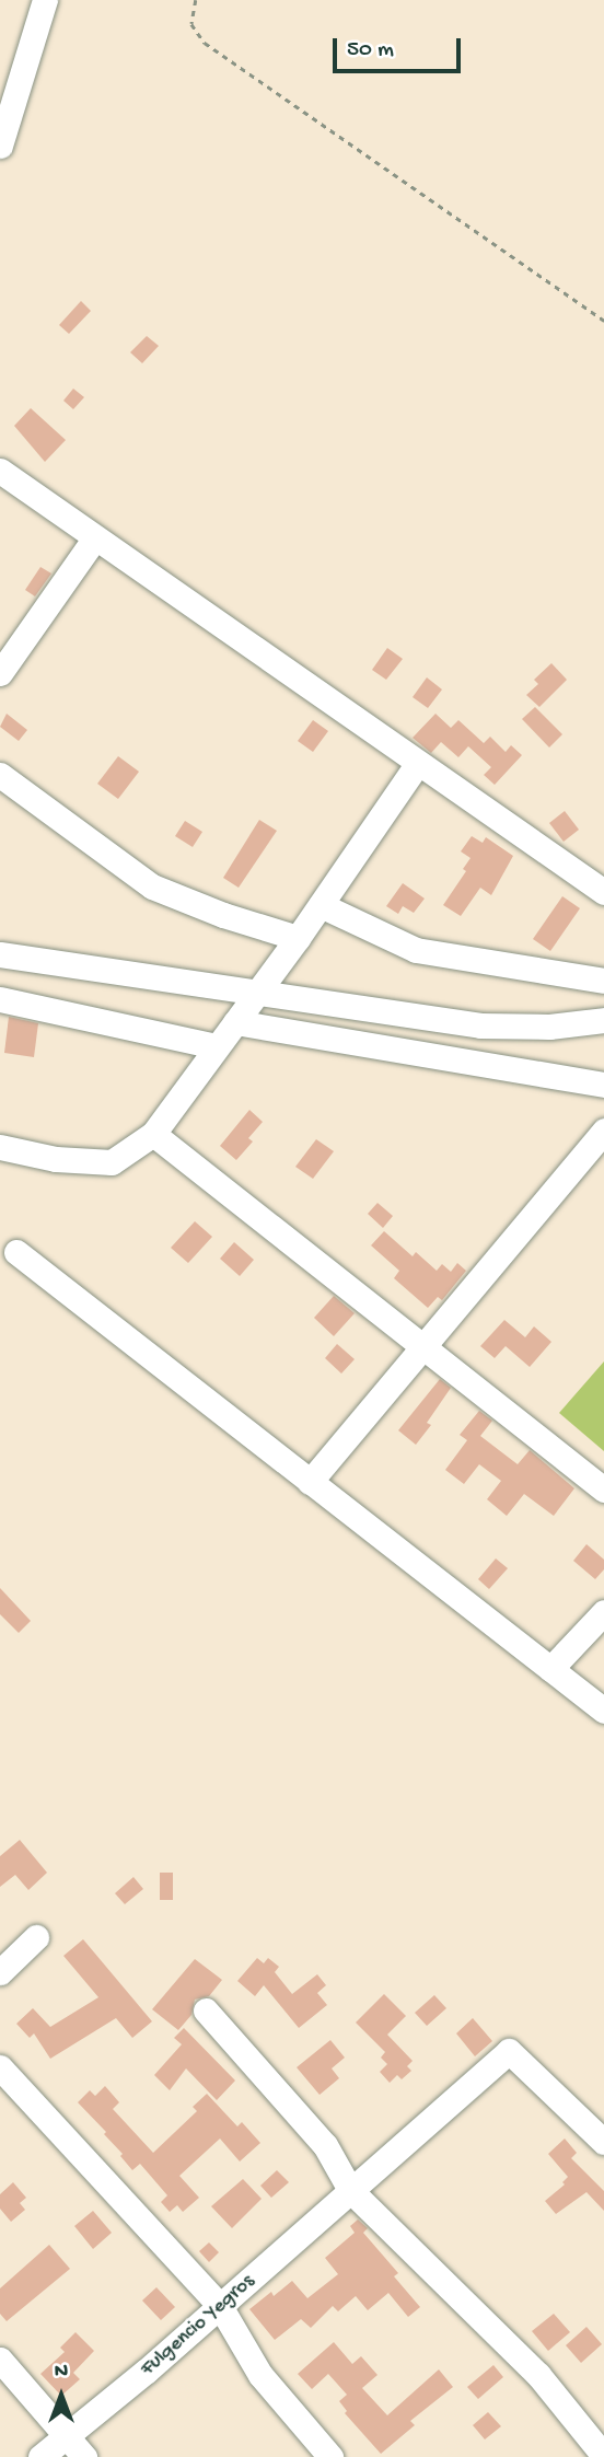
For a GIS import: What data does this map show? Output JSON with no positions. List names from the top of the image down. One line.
{"streets":{"street":["Fulgencio Yegros"]},"scale_bar":"50 m","north":"top"}
